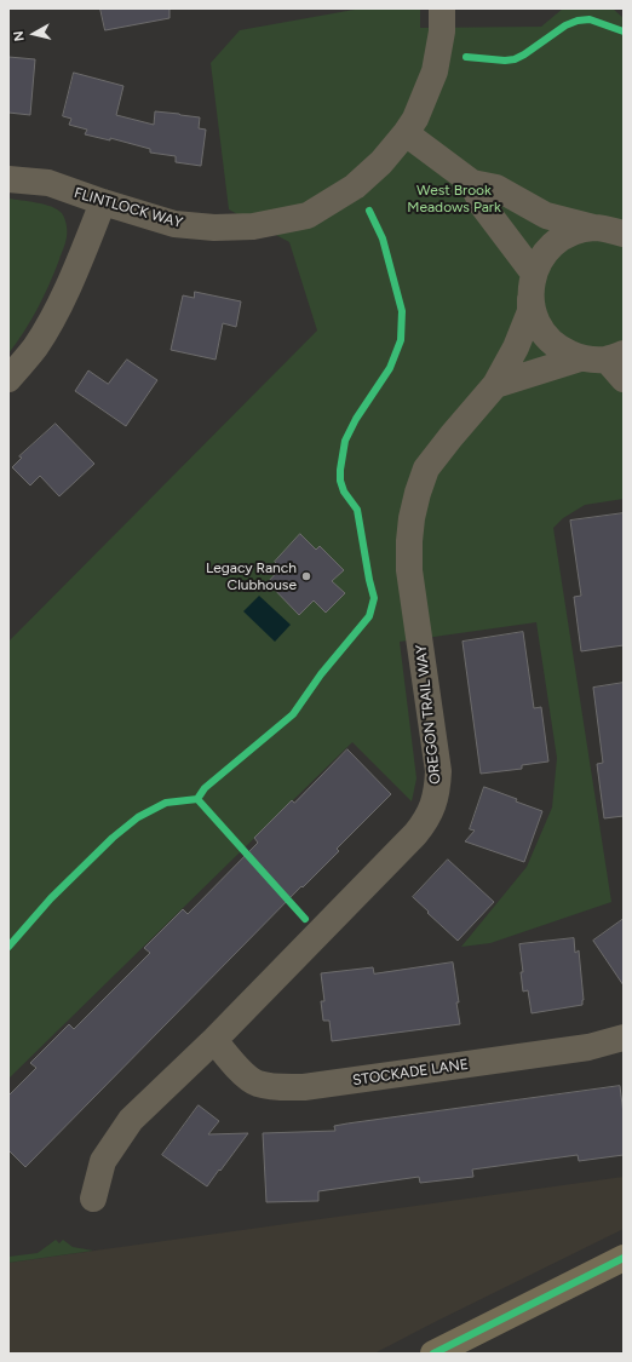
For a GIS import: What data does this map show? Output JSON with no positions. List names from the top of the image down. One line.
{"streets":{"street":["FLINTLOCK WAY","OREGON TRAIL WAY","STOCKADE LANE"]},"crossings":[["OREGON TRAIL WAY","STOCKADE LANE"]],"parks":["West Brook Meadows Park"],"places":["Legacy Ranch Clubhouse"],"north":"left"}
